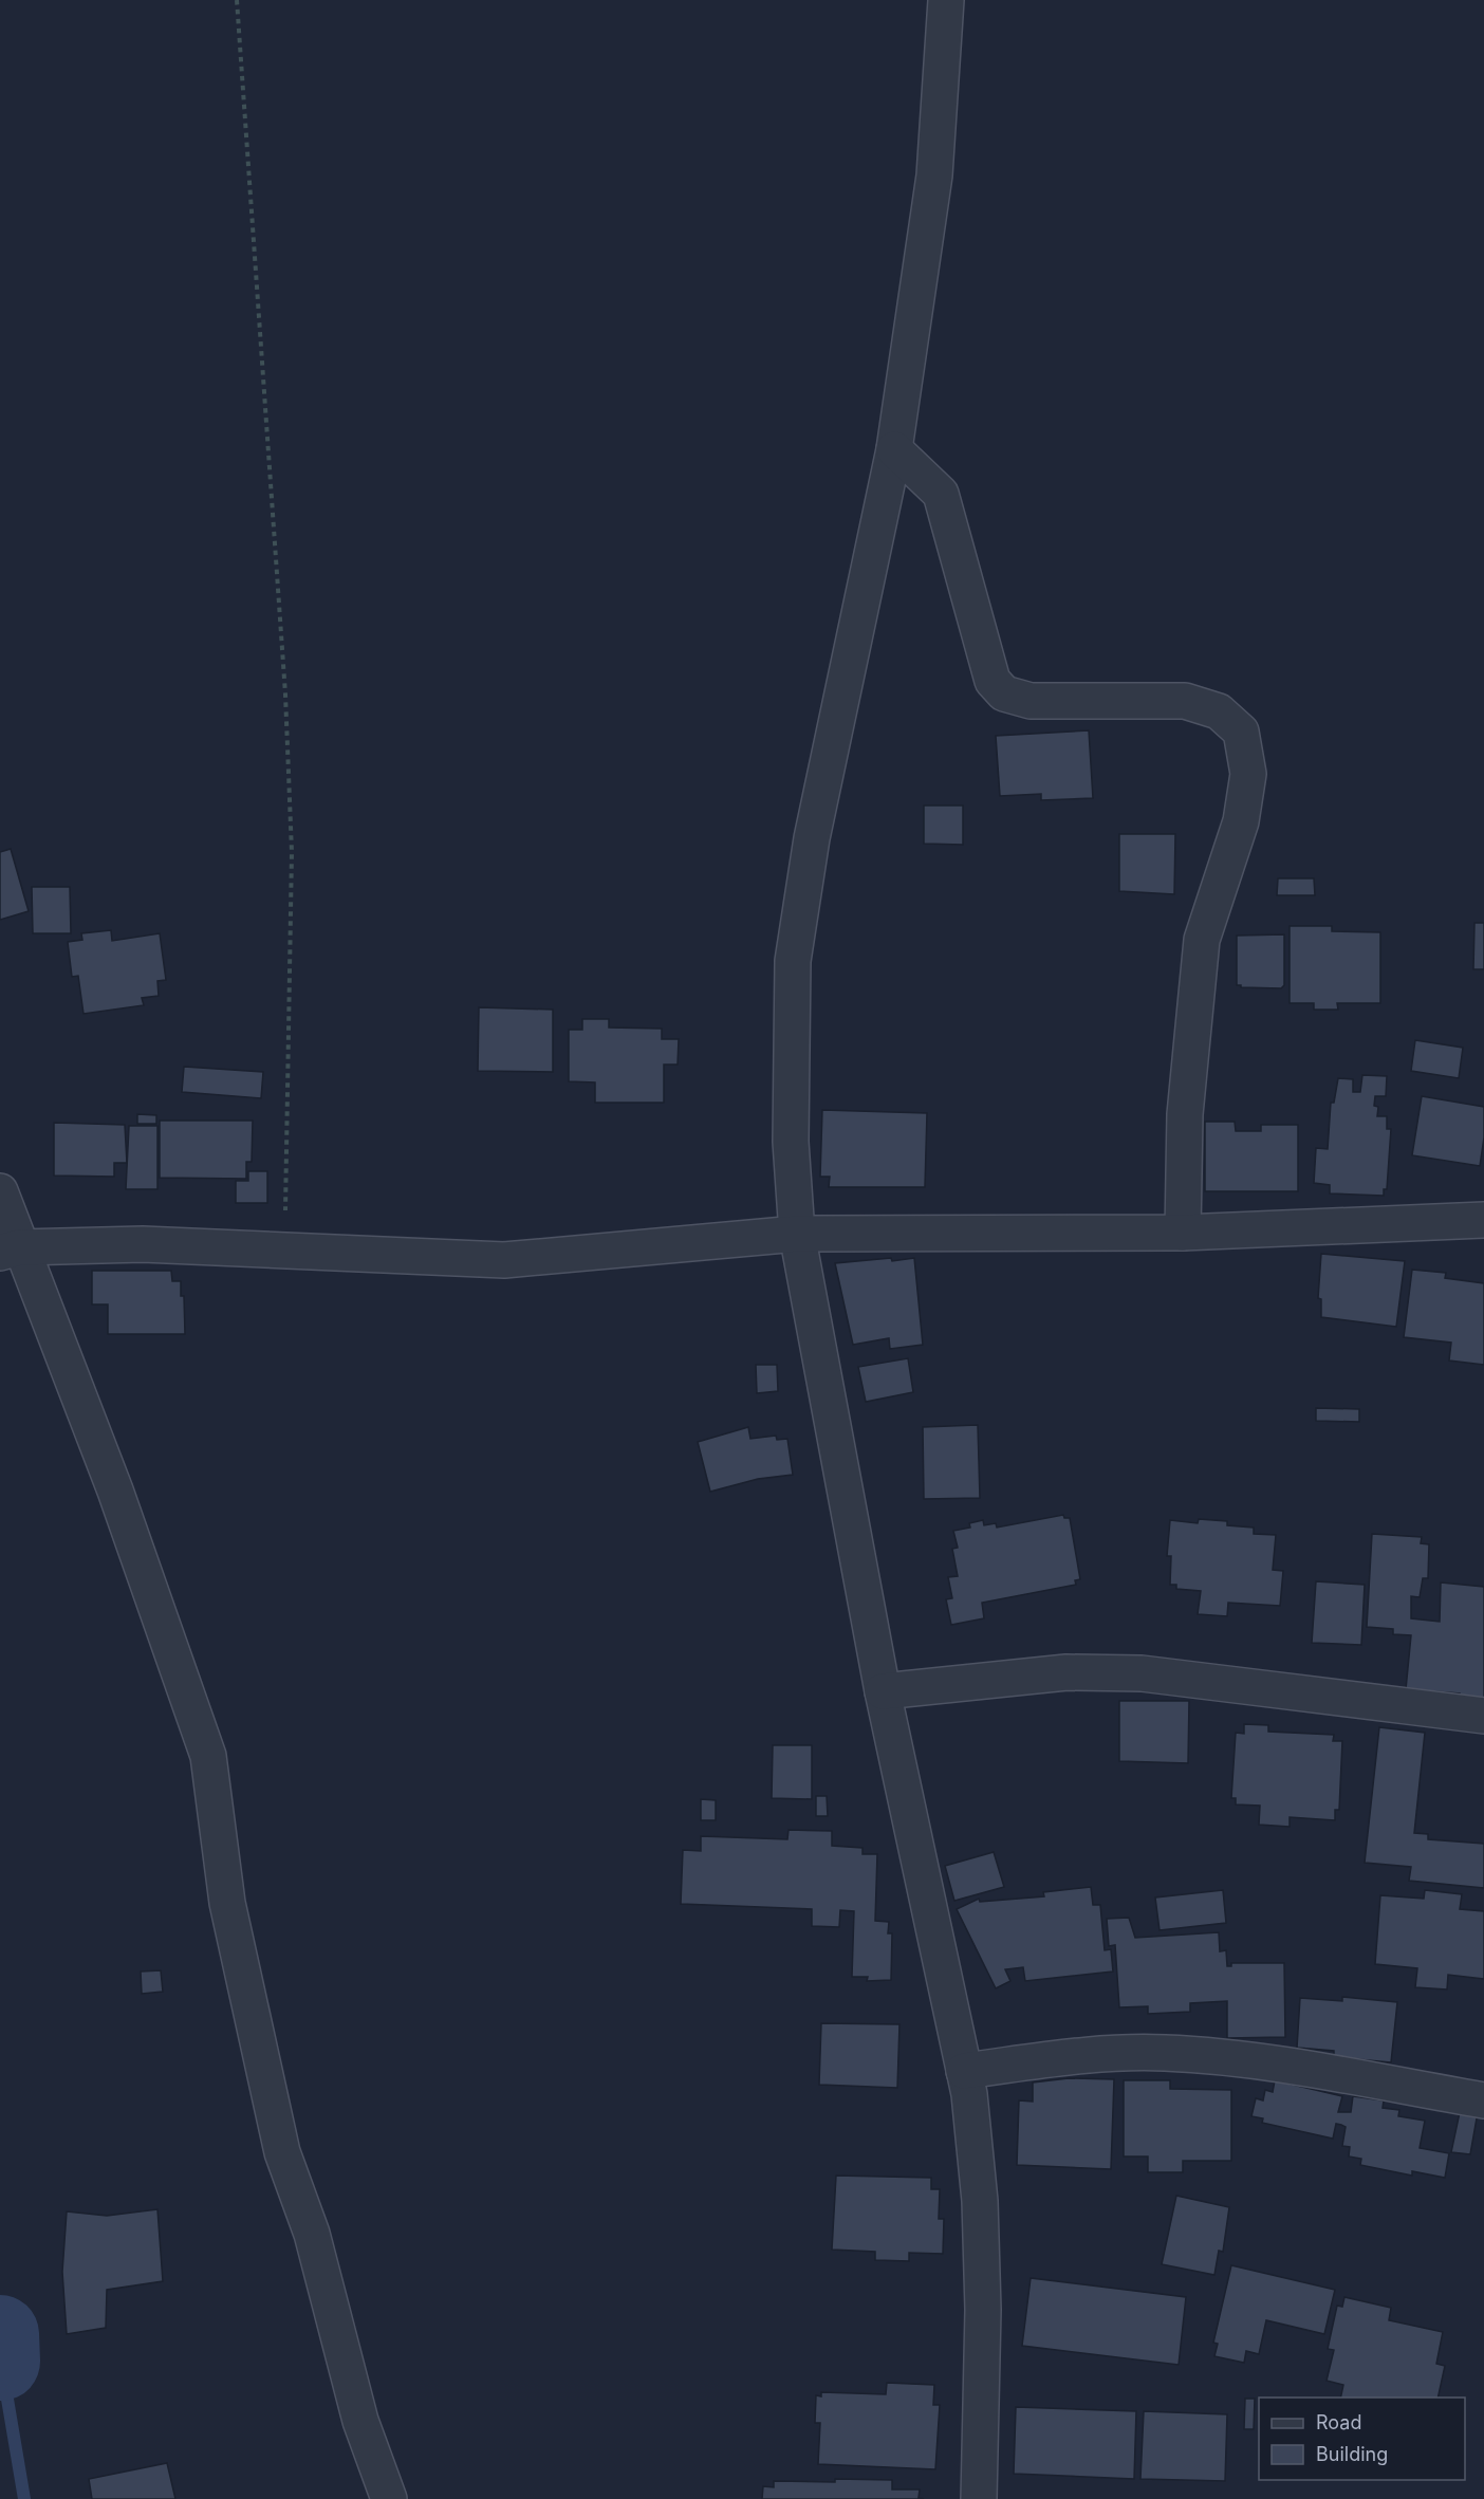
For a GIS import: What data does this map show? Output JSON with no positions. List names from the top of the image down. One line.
{"legend":["Road","Building"]}
